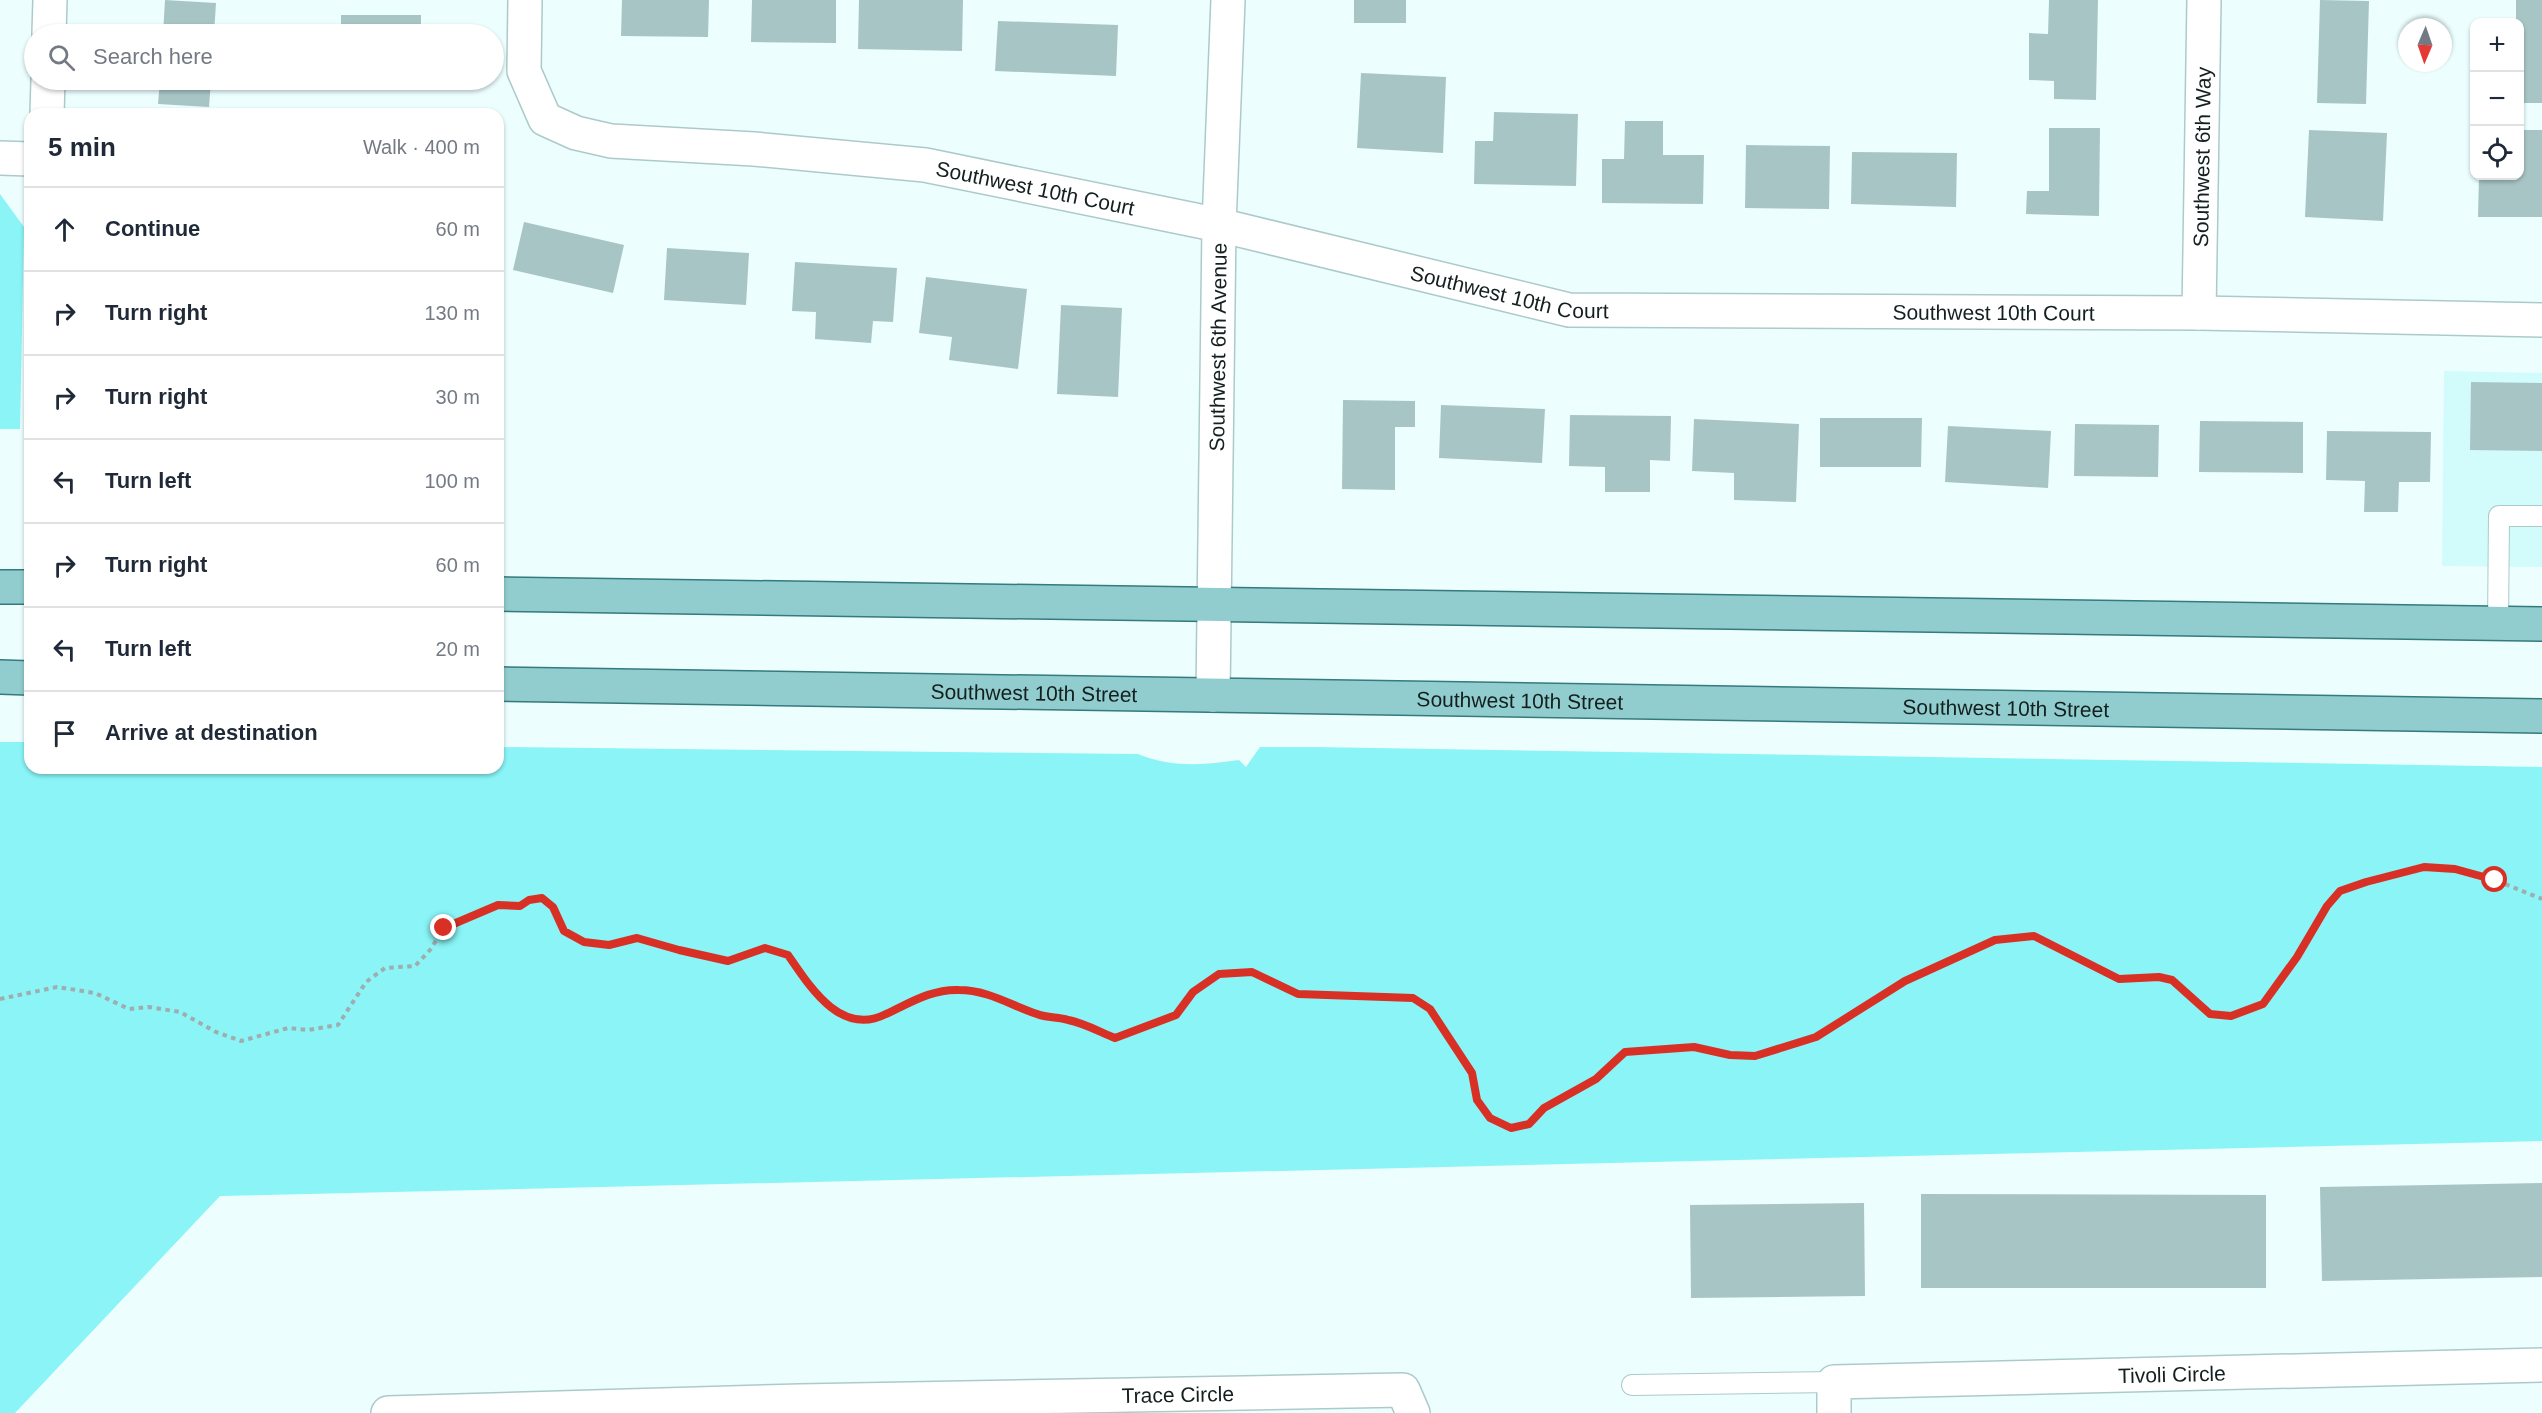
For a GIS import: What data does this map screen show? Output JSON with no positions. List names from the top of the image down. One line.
{"streets":{"main road":["Southwest 10th Street"],"street":["Southwest 6th Way","Southwest 10th Court","Southwest 6th Avenue","Tivoli Circle","Trace Circle"]},"crossings":[["Southwest 6th Way","Southwest 10th Court"],["Southwest 10th Court","Southwest 6th Avenue"],["Southwest 6th Avenue","Southwest 10th Street"]],"north":"bottom","page":{"map_buttons":["+","−"],"search":"Search here","heading":["5 min","Walk · 400 m"],"list":[["Continue","60 m"],["Turn right","130 m"],["Turn right","30 m"],["Turn left","100 m"],["Turn right","60 m"],["Turn left","20 m"],"Arrive at destination"]}}
